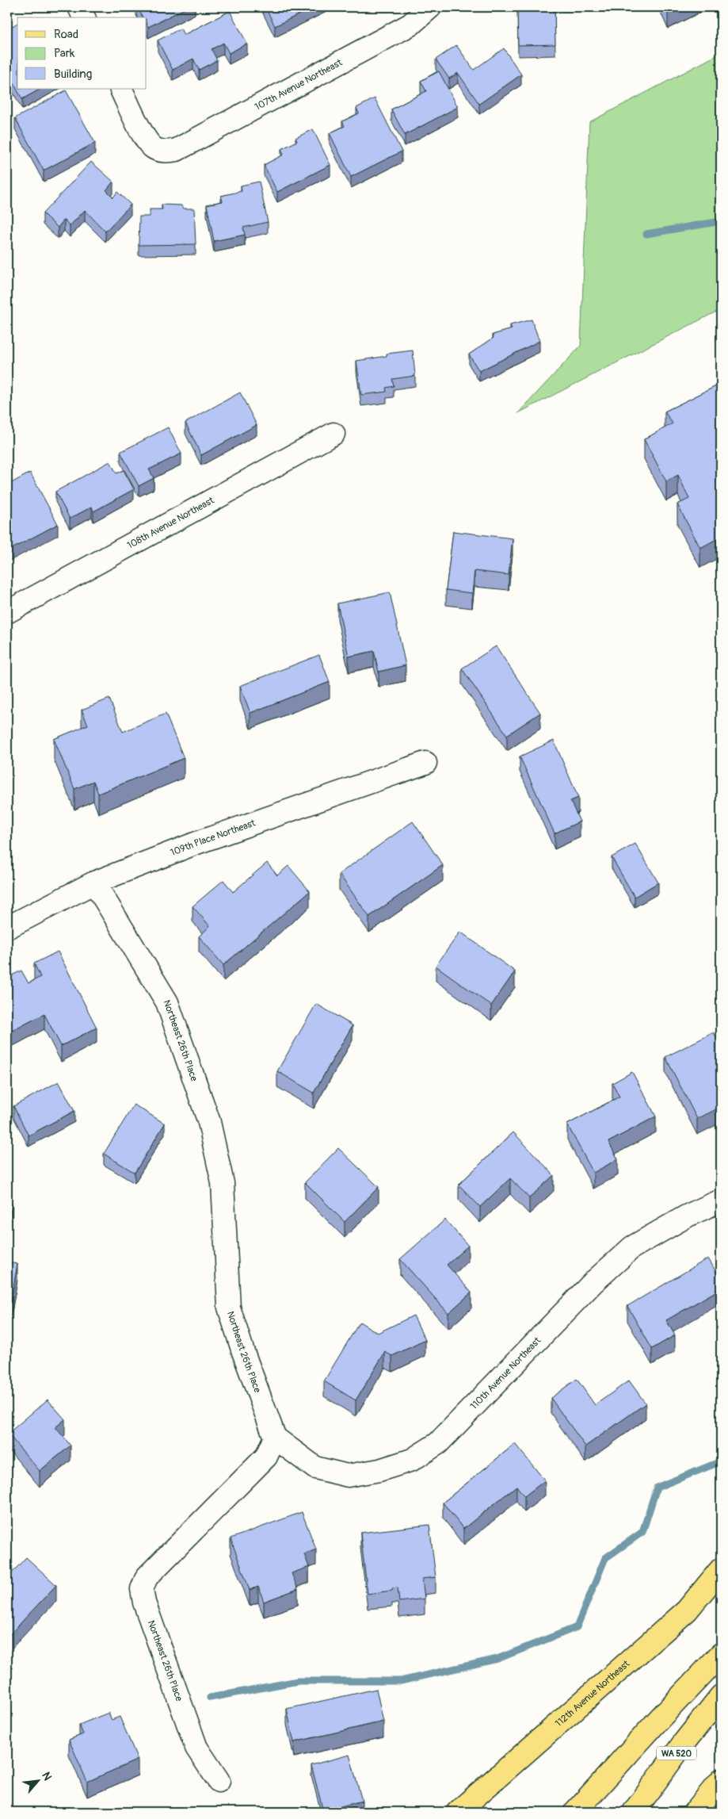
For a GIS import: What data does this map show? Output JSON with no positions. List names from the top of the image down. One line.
{"streets":{"main road":["112th Avenue Northeast","WA 520"],"street":["107th Avenue Northeast","108th Avenue Northeast","109th Place Northeast","Northeast 26th Place","110th Avenue Northeast"]},"crossings":[["109th Place Northeast","Northeast 26th Place"],["Northeast 26th Place","110th Avenue Northeast"]],"legend":["Road","Park","Building"],"north":"top right"}
